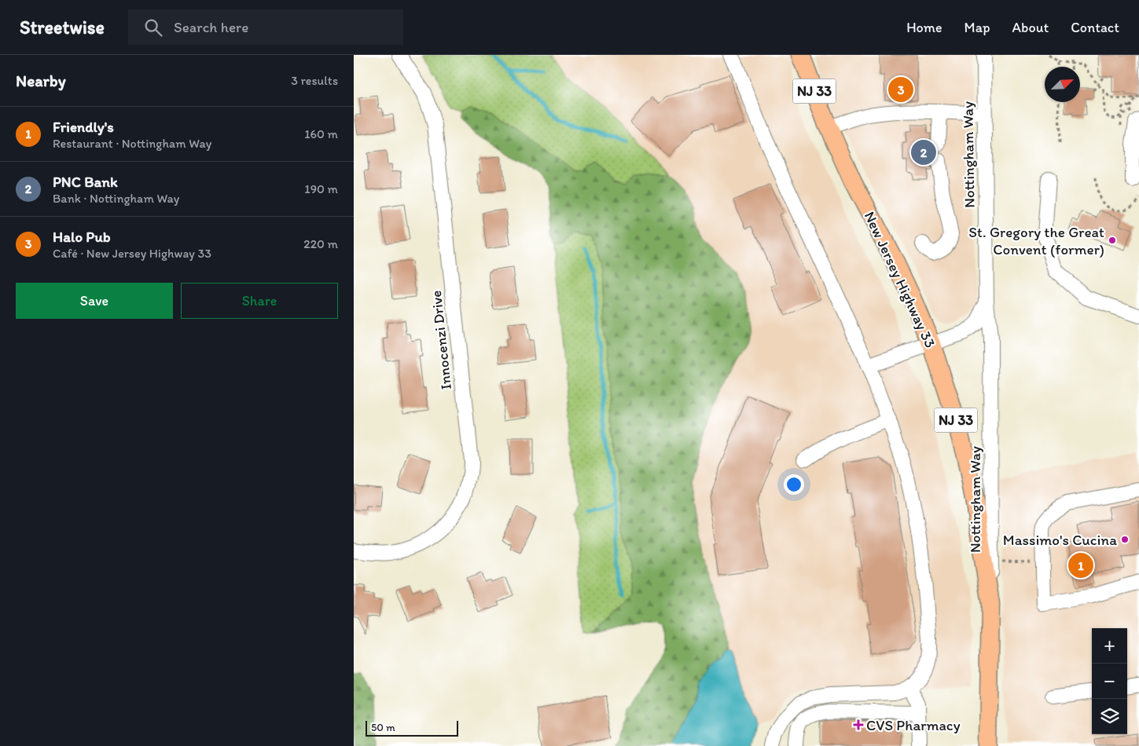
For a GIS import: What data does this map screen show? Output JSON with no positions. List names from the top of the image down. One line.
{"streets":{"main road":["NJ 33","New Jersey Highway 33"],"street":["Nottingham Way","Innocenzi Drive"]},"crossings":[["Nottingham Way","New Jersey Highway 33"]],"places":{"other":["St. Gregory the Great Convent (former)","Massimo's Cucina"],"health":["CVS Pharmacy"]},"scale_bar":"50 m","north":"top right","page":{"header":"Streetwise","search":"Search here","nav":["Home","Map","About","Contact"],"heading":["Nearby","3 results"],"pins":["3","2","1"],"list":[{"mark":"1","name":"Friendly's","note":"Restaurant · Nottingham Way","value":"160 m"},{"mark":"2","name":"PNC Bank","note":"Bank · Nottingham Way","value":"190 m"},{"mark":"3","name":"Halo Pub","note":"Café · New Jersey Highway 33","value":"220 m"}],"buttons":["Save","Share"],"map_buttons":["+","−"],"scale":"50 m"}}
